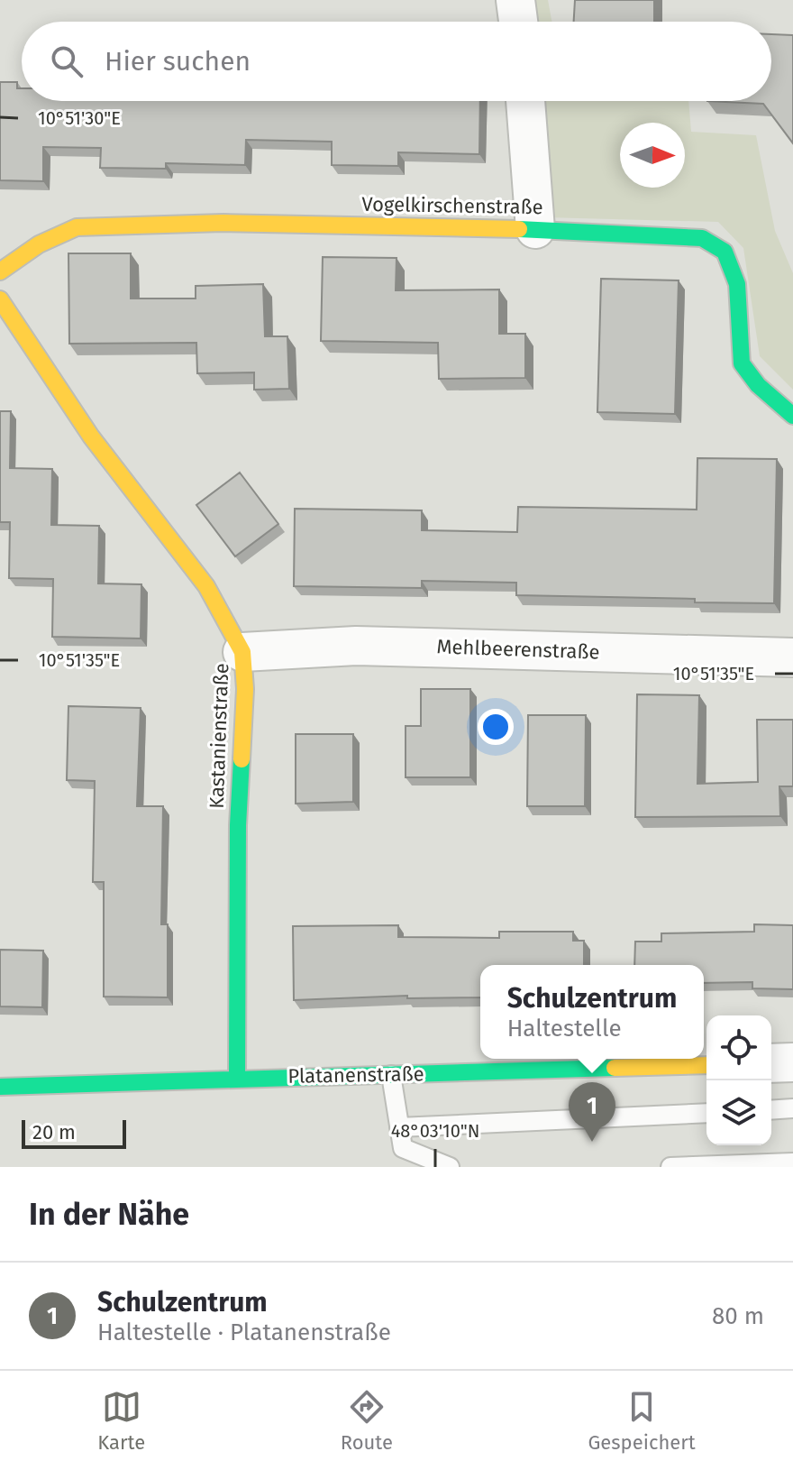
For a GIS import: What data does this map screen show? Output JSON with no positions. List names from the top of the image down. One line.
{"streets":{"street":["Vogelkirschenstraße","Mehlbeerenstraße","Kastanienstraße","Platanenstraße"]},"crossings":[["Mehlbeerenstraße","Kastanienstraße"],["Kastanienstraße","Platanenstraße"]],"scale_bar":"20 m","north":"right","page":{"search":"Hier suchen","popup":["Schulzentrum","Haltestelle"],"pins":"1","scale":"20 m","heading":"In der Nähe","list":[{"mark":"1","name":"Schulzentrum","note":"Haltestelle · Platanenstraße","value":"80 m"}],"nav":["Karte","Route","Gespeichert"]},"coordinates":["10°51'30\"E","10°51'35\"E","48°03'10\"N"]}
